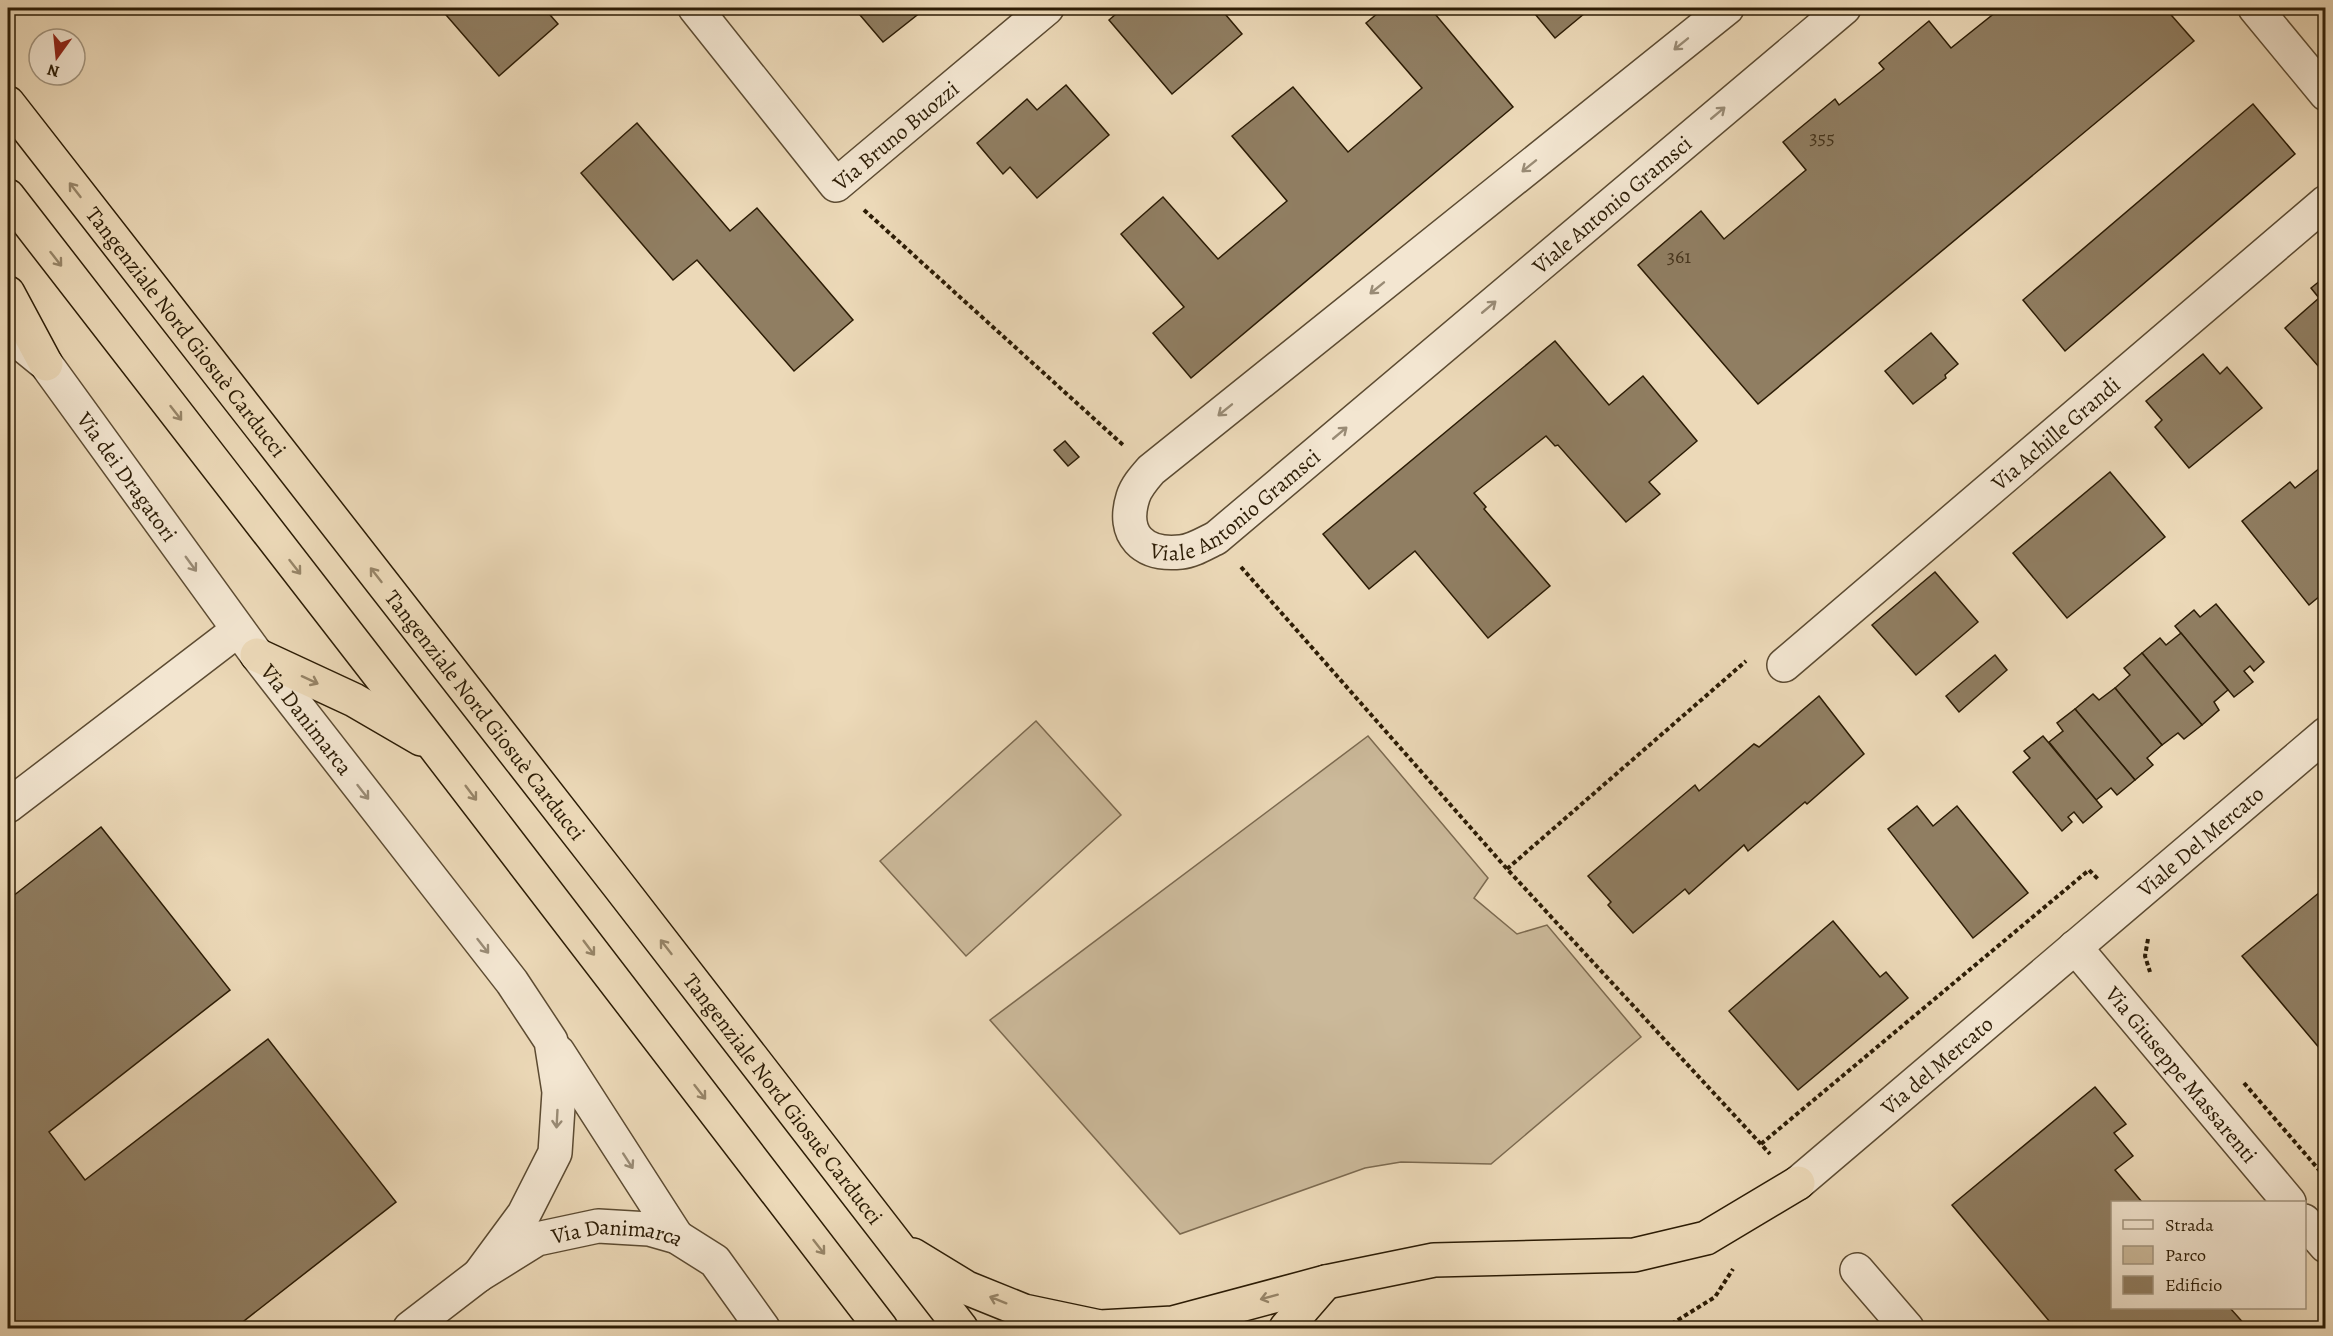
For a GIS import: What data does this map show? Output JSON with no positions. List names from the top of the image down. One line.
{"streets":{"highway":["Tangenziale Nord Giosuè Carducci"],"street":["Via Bruno Buozzi","Viale Antonio Gramsci","Via Achille Grandi","Via dei Dragatori","Via Danimarca","Viale Del Mercato","Via del Mercato","Via Giuseppe Massarenti"]},"crossings":[["Via dei Dragatori","Via Danimarca"],["Viale Del Mercato","Via del Mercato"],["Viale Del Mercato","Via Giuseppe Massarenti"],["Via del Mercato","Via Giuseppe Massarenti"]],"one_way":["Via dei Dragatori","Via Danimarca"],"house_numbers":["355","361"],"legend":["Strada","Parco","Edificio"],"north":"bottom"}
